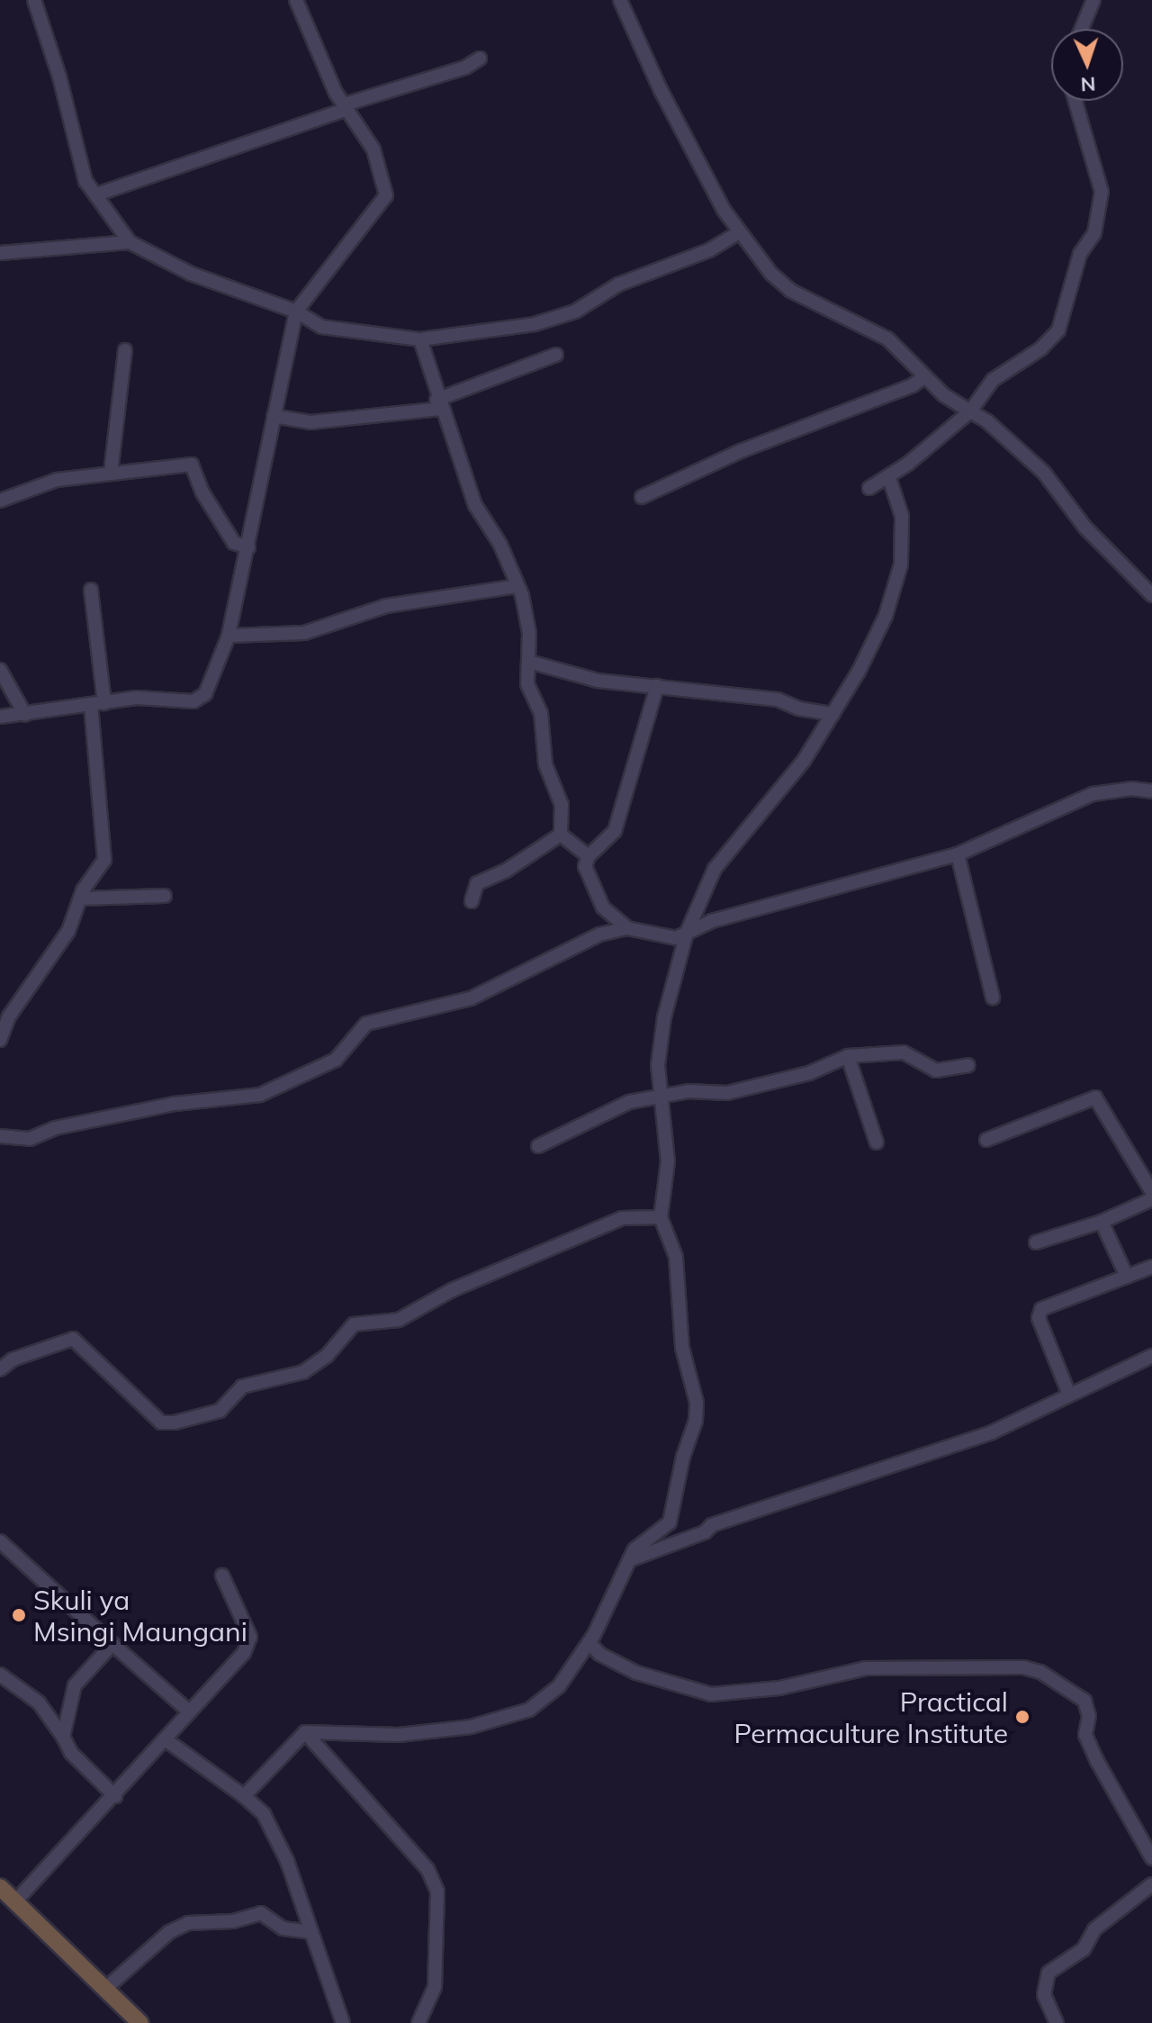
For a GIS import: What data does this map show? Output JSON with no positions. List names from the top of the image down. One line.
{"places":["Skuli ya Msingi Maungani","Practical Permaculture Institute"],"north":"bottom"}
